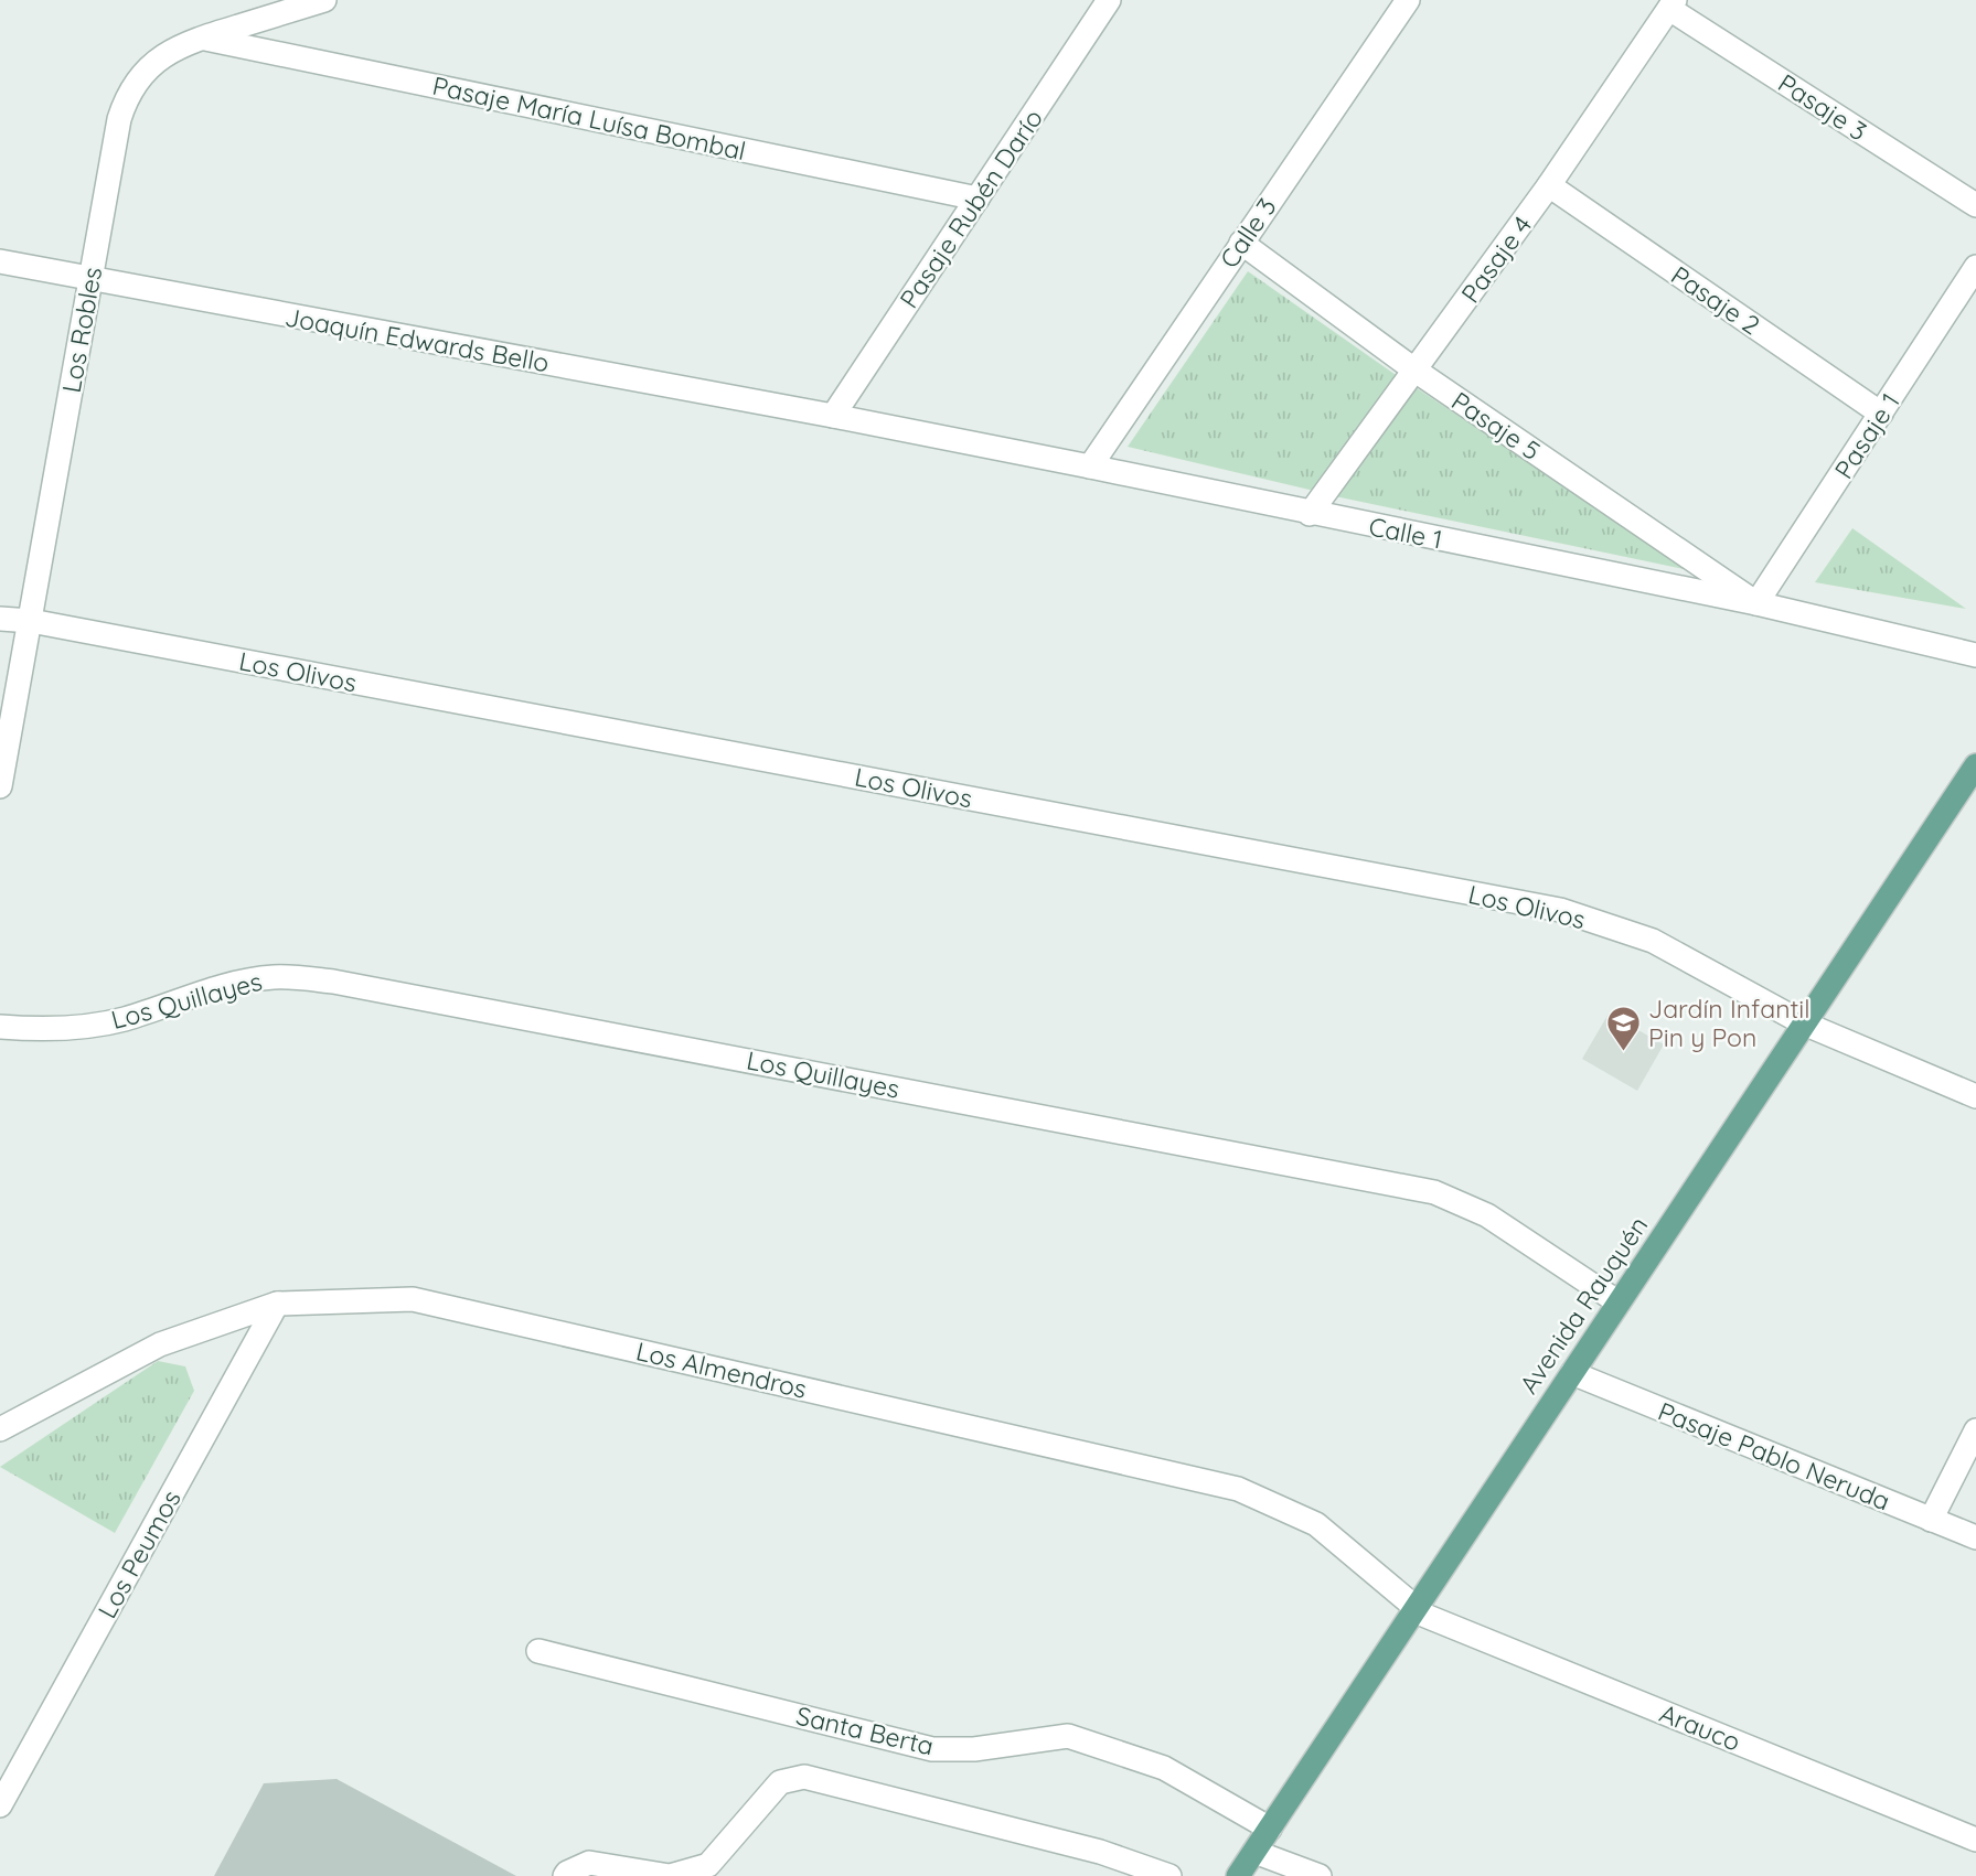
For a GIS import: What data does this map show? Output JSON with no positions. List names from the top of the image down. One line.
{"streets":{"main road":["Avenida Rauquén"],"street":["Pasaje 3","Pasaje María Luísa Bombal","Pasaje Rubén Darío","Calle 3","Pasaje 4","Pasaje 2","Los Robles","Joaquín Edwards Bello","Pasaje 5","Pasaje 1","Calle 1","Los Olivos","Los Quillayes","Los Almendros","Pasaje Pablo Neruda","Los Peumos","Arauco","Santa Berta"]},"crossings":[["Pasaje 3","Pasaje 4"],["Pasaje María Luísa Bombal","Pasaje Rubén Darío"],["Pasaje María Luísa Bombal","Los Robles"],["Pasaje Rubén Darío","Joaquín Edwards Bello"],["Pasaje Rubén Darío","Calle 1"],["Calle 3","Pasaje 5"],["Calle 3","Calle 1"],["Pasaje 4","Pasaje 2"],["Pasaje 4","Pasaje 5"],["Pasaje 4","Calle 1"],["Pasaje 2","Pasaje 1"],["Los Robles","Joaquín Edwards Bello"],["Los Robles","Los Olivos"],["Joaquín Edwards Bello","Calle 1"],["Pasaje 5","Pasaje 1"],["Pasaje 5","Calle 1"],["Pasaje 1","Calle 1"],["Los Olivos","Avenida Rauquén"],["Los Quillayes","Avenida Rauquén"],["Avenida Rauquén","Los Almendros"],["Avenida Rauquén","Pasaje Pablo Neruda"],["Avenida Rauquén","Arauco"],["Avenida Rauquén","Santa Berta"],["Los Almendros","Los Peumos"],["Los Almendros","Arauco"]],"places":{"school or university":["Jardín Infantil Pin y Pon"]}}
